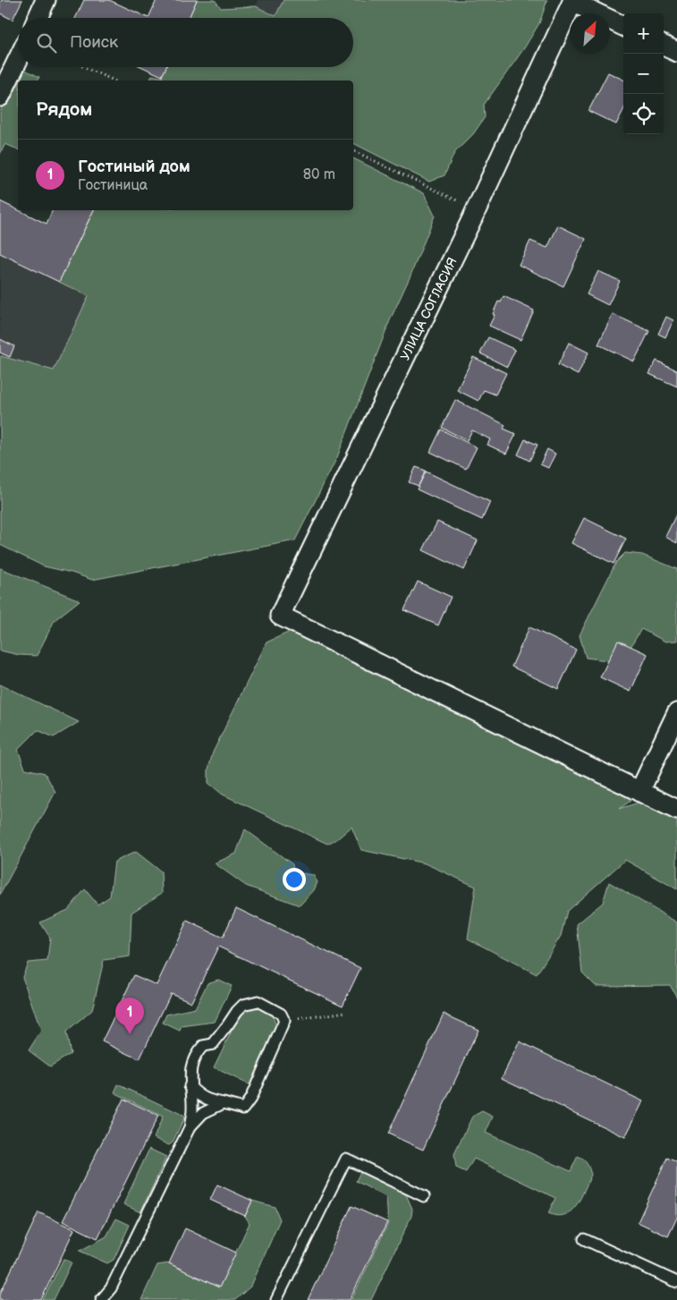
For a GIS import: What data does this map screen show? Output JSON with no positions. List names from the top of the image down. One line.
{"streets":{"street":["УЛИЦА СОГЛАСИЯ"]},"north":"top right","page":{"map_buttons":["+","−"],"search":"Поиск","heading":"Рядом","list":[{"mark":"1","name":"Гостиный дом","note":"Гостиница","value":"80 m"}],"pins":"1"}}
